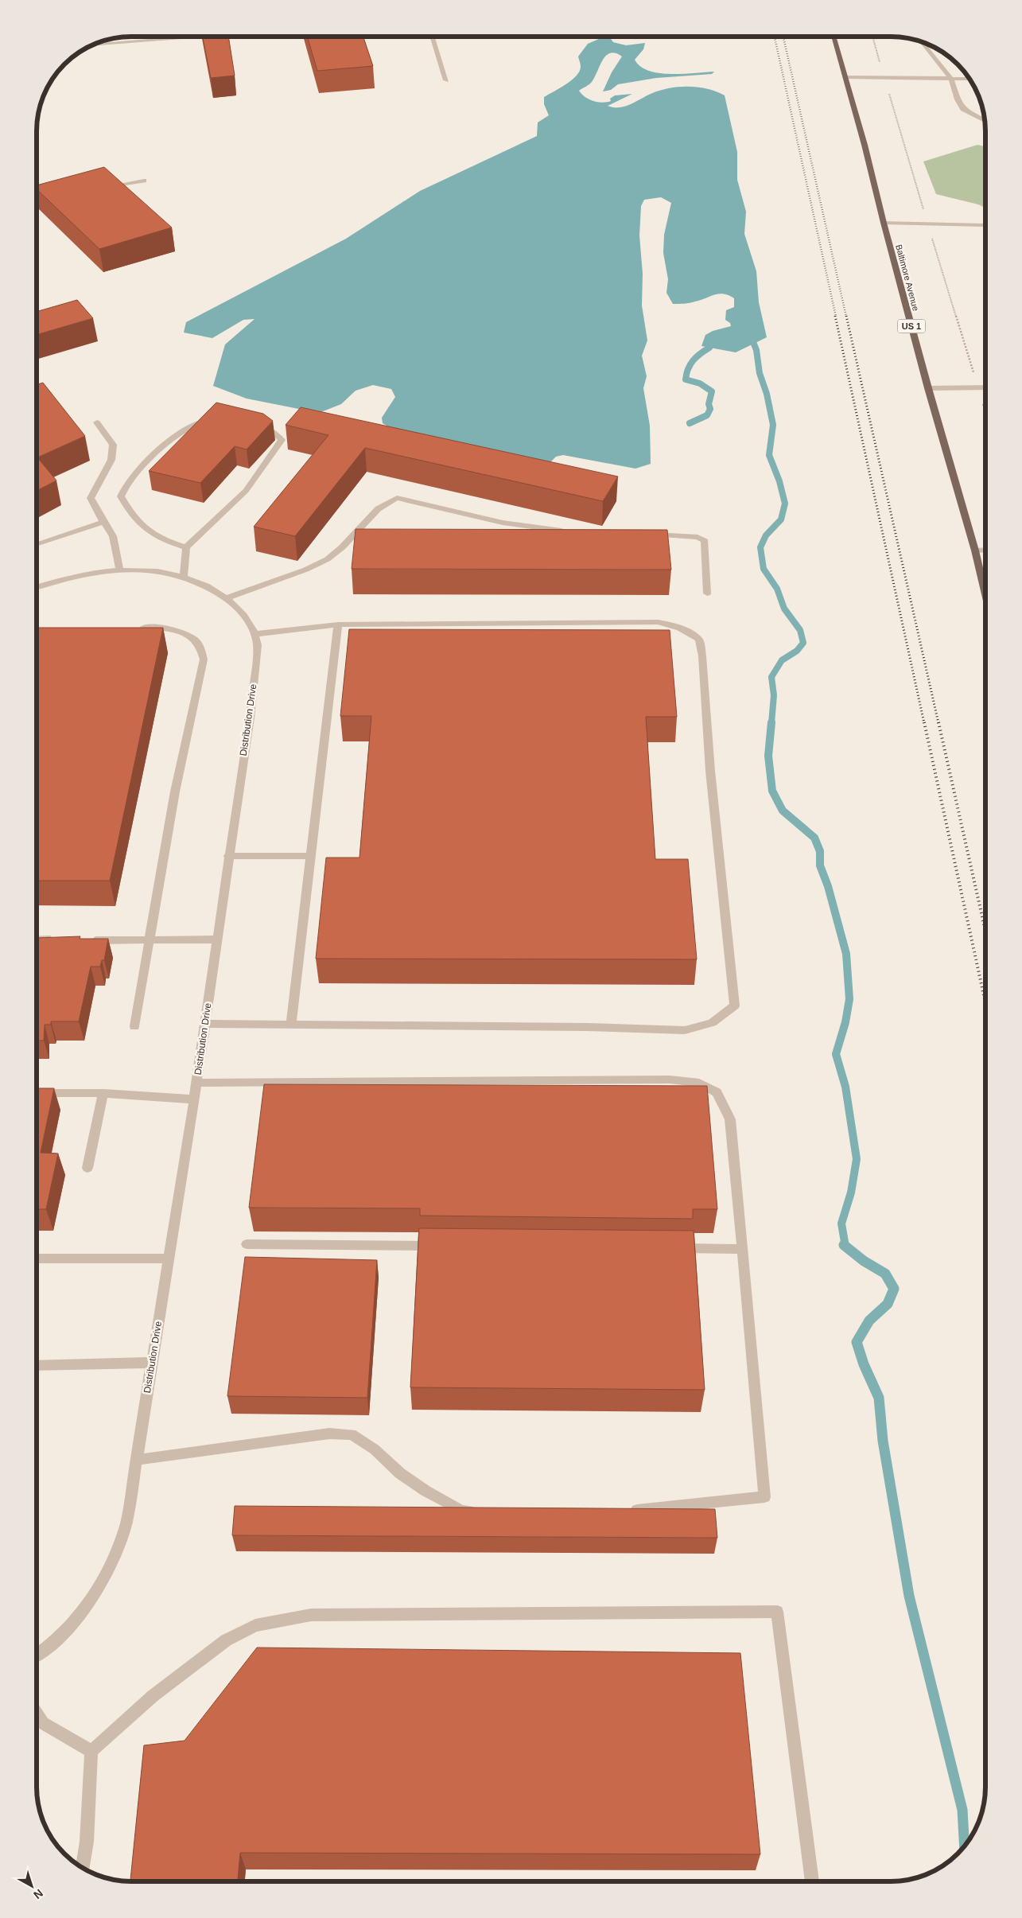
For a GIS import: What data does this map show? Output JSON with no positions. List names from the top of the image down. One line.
{"streets":{"main road":["Baltimore Avenue","US 1"],"street":["Distribution Drive"]},"north":"bottom right"}
